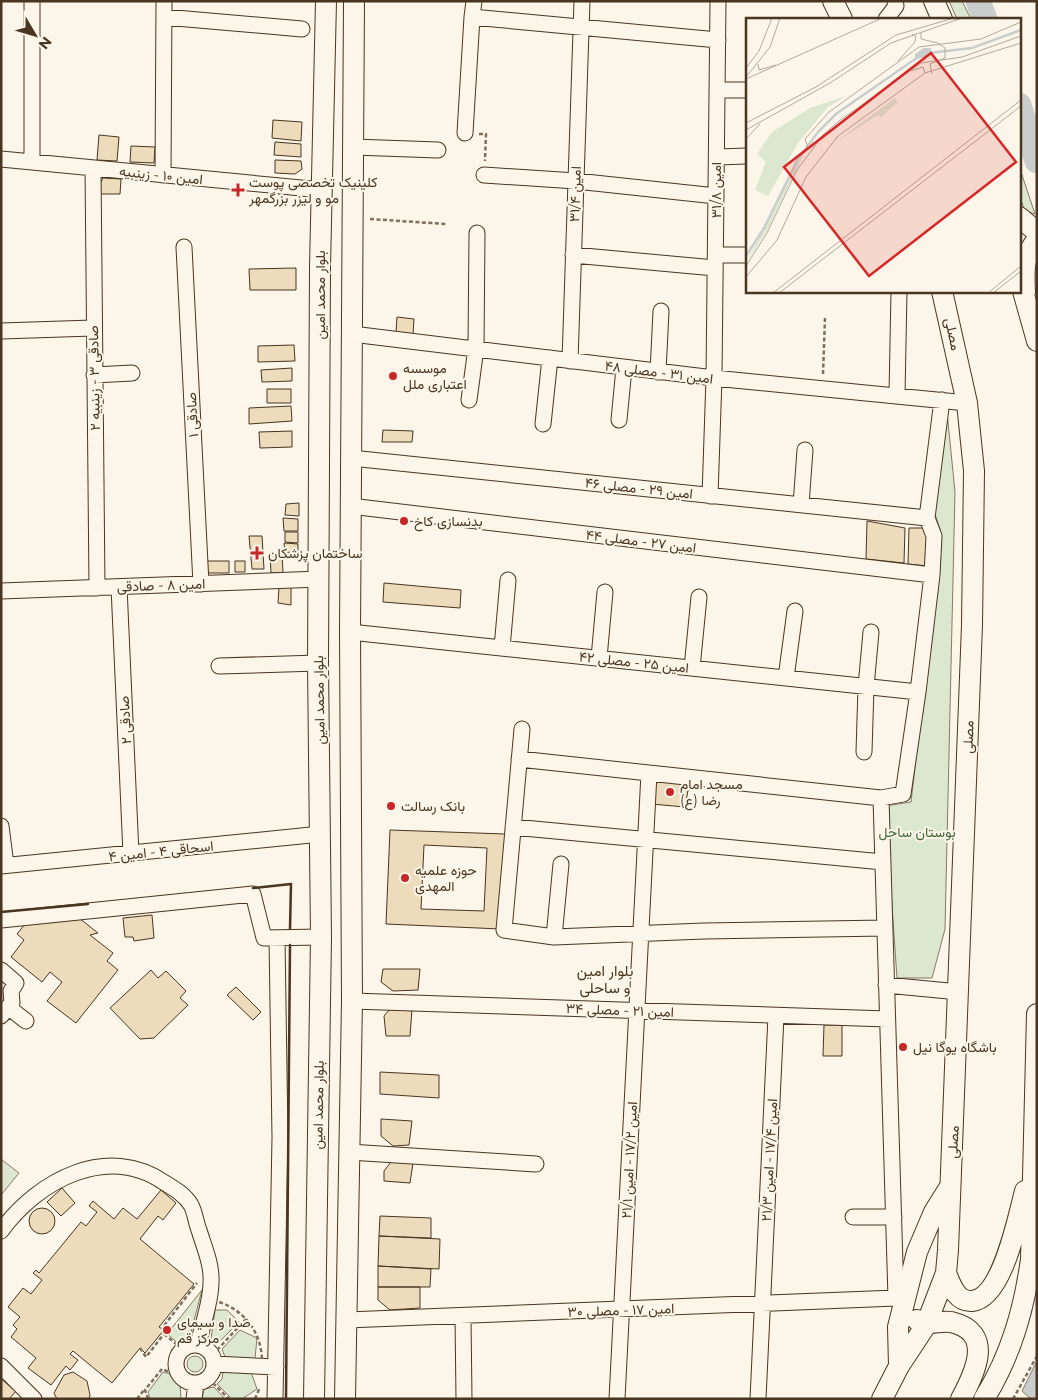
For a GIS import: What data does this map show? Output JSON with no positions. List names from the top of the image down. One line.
{"streets":{"main road":["بلوار محمد امین","مصلی"],"street":["امین ۱۰ - زینبیه","امین ۳۱/۸","امین ۳۱/۴","امین ۳۱ - مصلی ۴۸","صادقی ۳ - زینبیه ۲","صادقی ۱","امین ۲۹ - مصلی ۴۶","امین ۲۷ - مصلی ۴۴","امین ۸ - صادقی","امین ۲۵ - مصلی ۴۲","صادقی ۲","اسحاقی ۴ - امین ۴","امین ۲۱ - مصلی ۳۴","امین ۱۷/۲ - امین ۲۱/۱","امین ۱۷/۴ - امین ۲۱/۳","امین ۱۷ - مصلی ۳۰"]},"crossings":[["امین ۱۰ - زینبیه","بلوار محمد امین"],["امین ۱۰ - زینبیه","صادقی ۳ - زینبیه ۲"],["امین ۳۱/۸","امین ۳۱ - مصلی ۴۸"],["امین ۳۱/۸","امین ۲۹ - مصلی ۴۶"],["امین ۳۱/۴","امین ۳۱ - مصلی ۴۸"],["بلوار محمد امین","امین ۸ - صادقی"],["بلوار محمد امین","اسحاقی ۴ - امین ۴"],["مصلی","امین ۳۱ - مصلی ۴۸"],["صادقی ۳ - زینبیه ۲","امین ۸ - صادقی"],["صادقی ۱","امین ۸ - صادقی"],["امین ۸ - صادقی","صادقی ۲"],["صادقی ۲","اسحاقی ۴ - امین ۴"],["امین ۲۱ - مصلی ۳۴","امین ۱۷/۲ - امین ۲۱/۱"],["امین ۲۱ - مصلی ۳۴","امین ۱۷/۴ - امین ۲۱/۳"],["امین ۱۷/۲ - امین ۲۱/۱","امین ۱۷ - مصلی ۳۰"],["امین ۱۷/۴ - امین ۲۱/۳","امین ۱۷ - مصلی ۳۰"]],"districts":["بلوار امین و ساحلی"],"parks":["بوستان ساحل"],"places":{"health":["کلینیک تخصصی پوست مو و لیزر بزرگمهر","ساختمان پزشکان"],"other":["موسسه اعتباری ملل","بدنسازی کاخ","مسجد امام رضا (ع)","بانک رسالت","حوزه علمیه المهدی","باشگاه یوگا نیل","صدا و سیمای مرکز قم"]},"north":"bottom right"}
